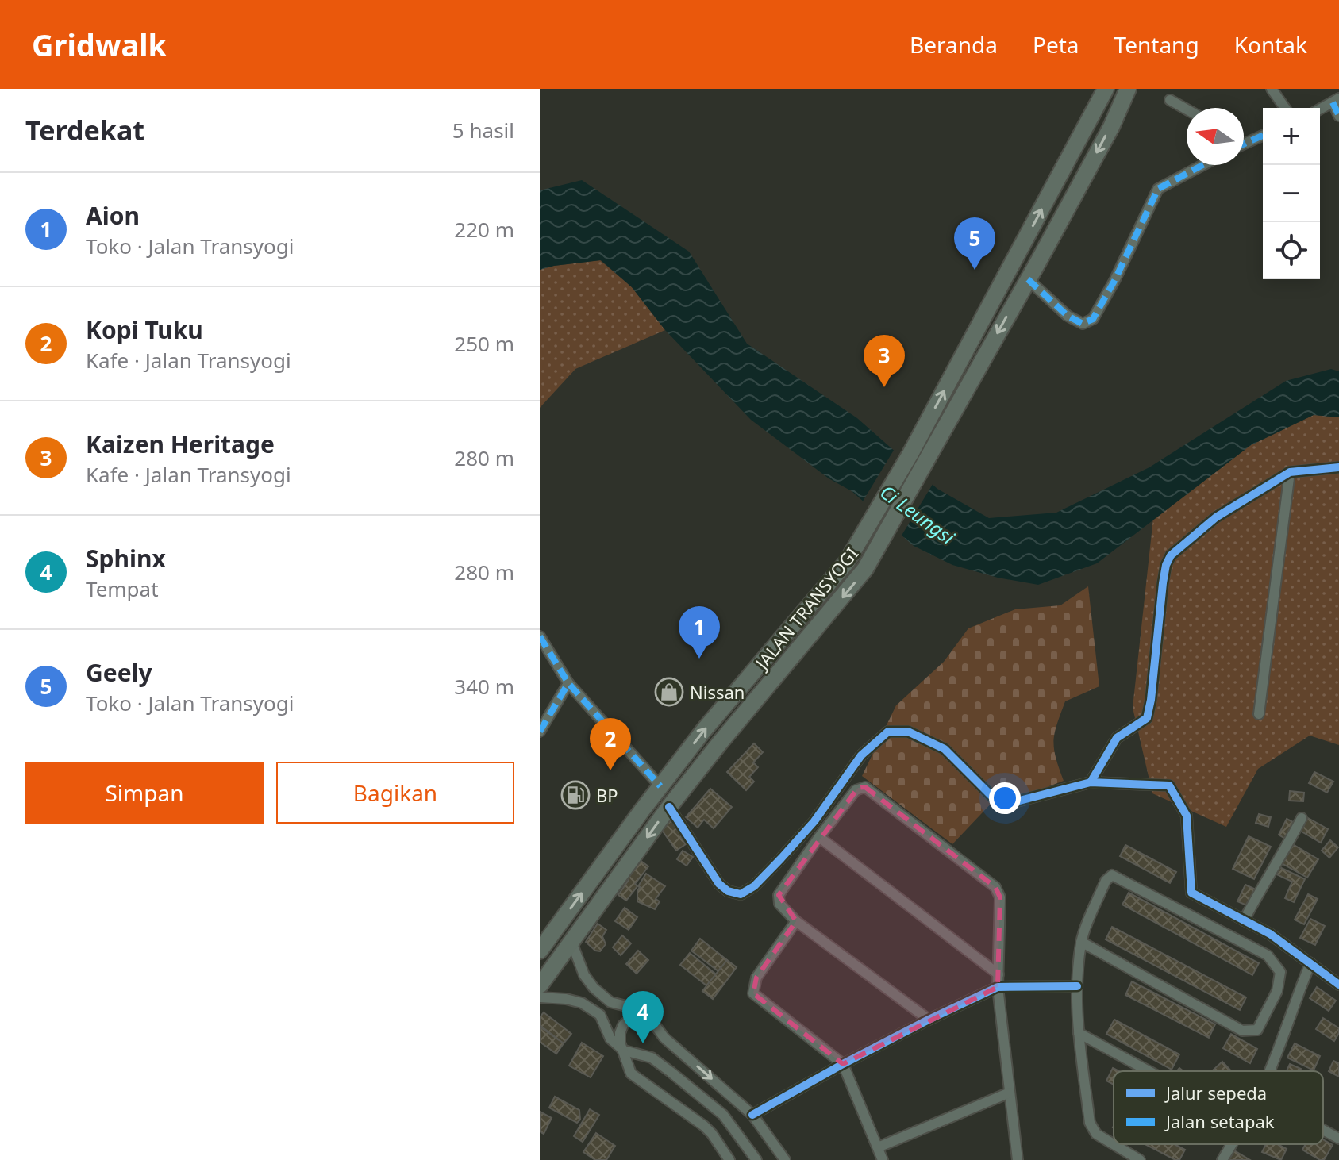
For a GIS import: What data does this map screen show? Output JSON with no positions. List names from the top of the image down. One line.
{"streets":{"highway":["JALAN TRANSYOGI"]},"water":["Ci Leungsi"],"places":{"shop":["Nissan"],"fuel station":["BP"]},"legend":["Jalur sepeda","Jalan setapak"],"north":"left","page":{"header":"Gridwalk","nav":["Beranda","Peta","Tentang","Kontak"],"heading":["Terdekat","5 hasil"],"map_buttons":["+","−"],"list":[{"mark":"1","name":"Aion","note":"Toko · Jalan Transyogi","value":"220 m"},{"mark":"2","name":"Kopi Tuku","note":"Kafe · Jalan Transyogi","value":"250 m"},{"mark":"3","name":"Kaizen Heritage","note":"Kafe · Jalan Transyogi","value":"280 m"},{"mark":"4","name":"Sphinx","note":"Tempat","value":"280 m"},{"mark":"5","name":"Geely","note":"Toko · Jalan Transyogi","value":"340 m"}],"pins":["5","3","1","2","4"],"buttons":["Simpan","Bagikan"]}}
